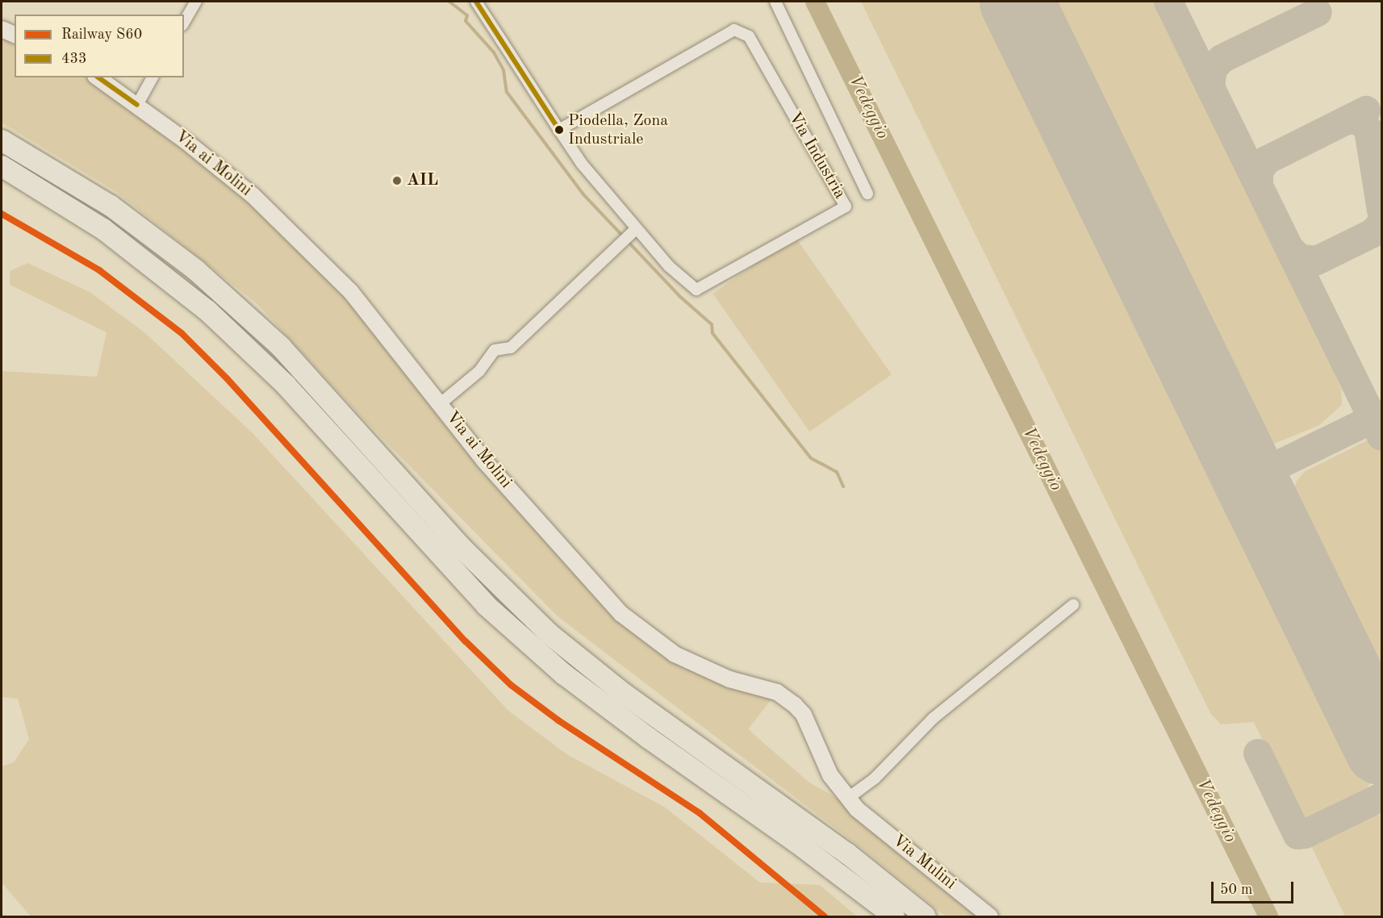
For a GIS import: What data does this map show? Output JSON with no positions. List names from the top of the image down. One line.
{"streets":{"street":["Via Industria","Via ai Molini","Via Mulini"]},"crossings":[["Via ai Molini","Via Mulini"]],"water":["Vedeggio"],"places":["Piodella, Zona Industriale","AIL"],"lines":["transit line 433","rail line S60"],"legend":["Railway S60","433"],"scale_bar":"50 m"}
